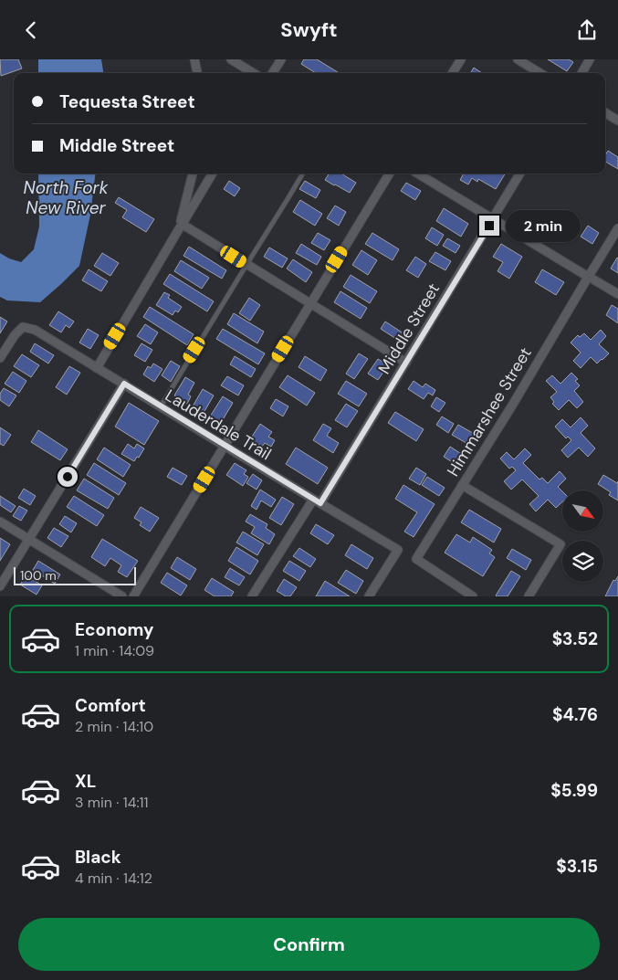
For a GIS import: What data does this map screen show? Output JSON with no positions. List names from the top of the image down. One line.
{"streets":{"street":["Middle Street","Himmarshee Street","Lauderdale Trail"]},"crossings":[["Middle Street","Lauderdale Trail"]],"water":["North Fork New River"],"scale_bar":"100 m","north":"bottom right","page":{"header":"Swyft","banner":["Tequesta Street","Middle Street"],"bubble":"2 min","scale":"100 m","list":[{"name":"Economy","note":"1 min · 14:09","value":"$3.52"},{"name":"Comfort","note":"2 min · 14:10","value":"$4.76"},{"name":"XL","note":"3 min · 14:11","value":"$5.99"},{"name":"Black","note":"4 min · 14:12","value":"$3.15"}],"buttons":"Confirm"}}
